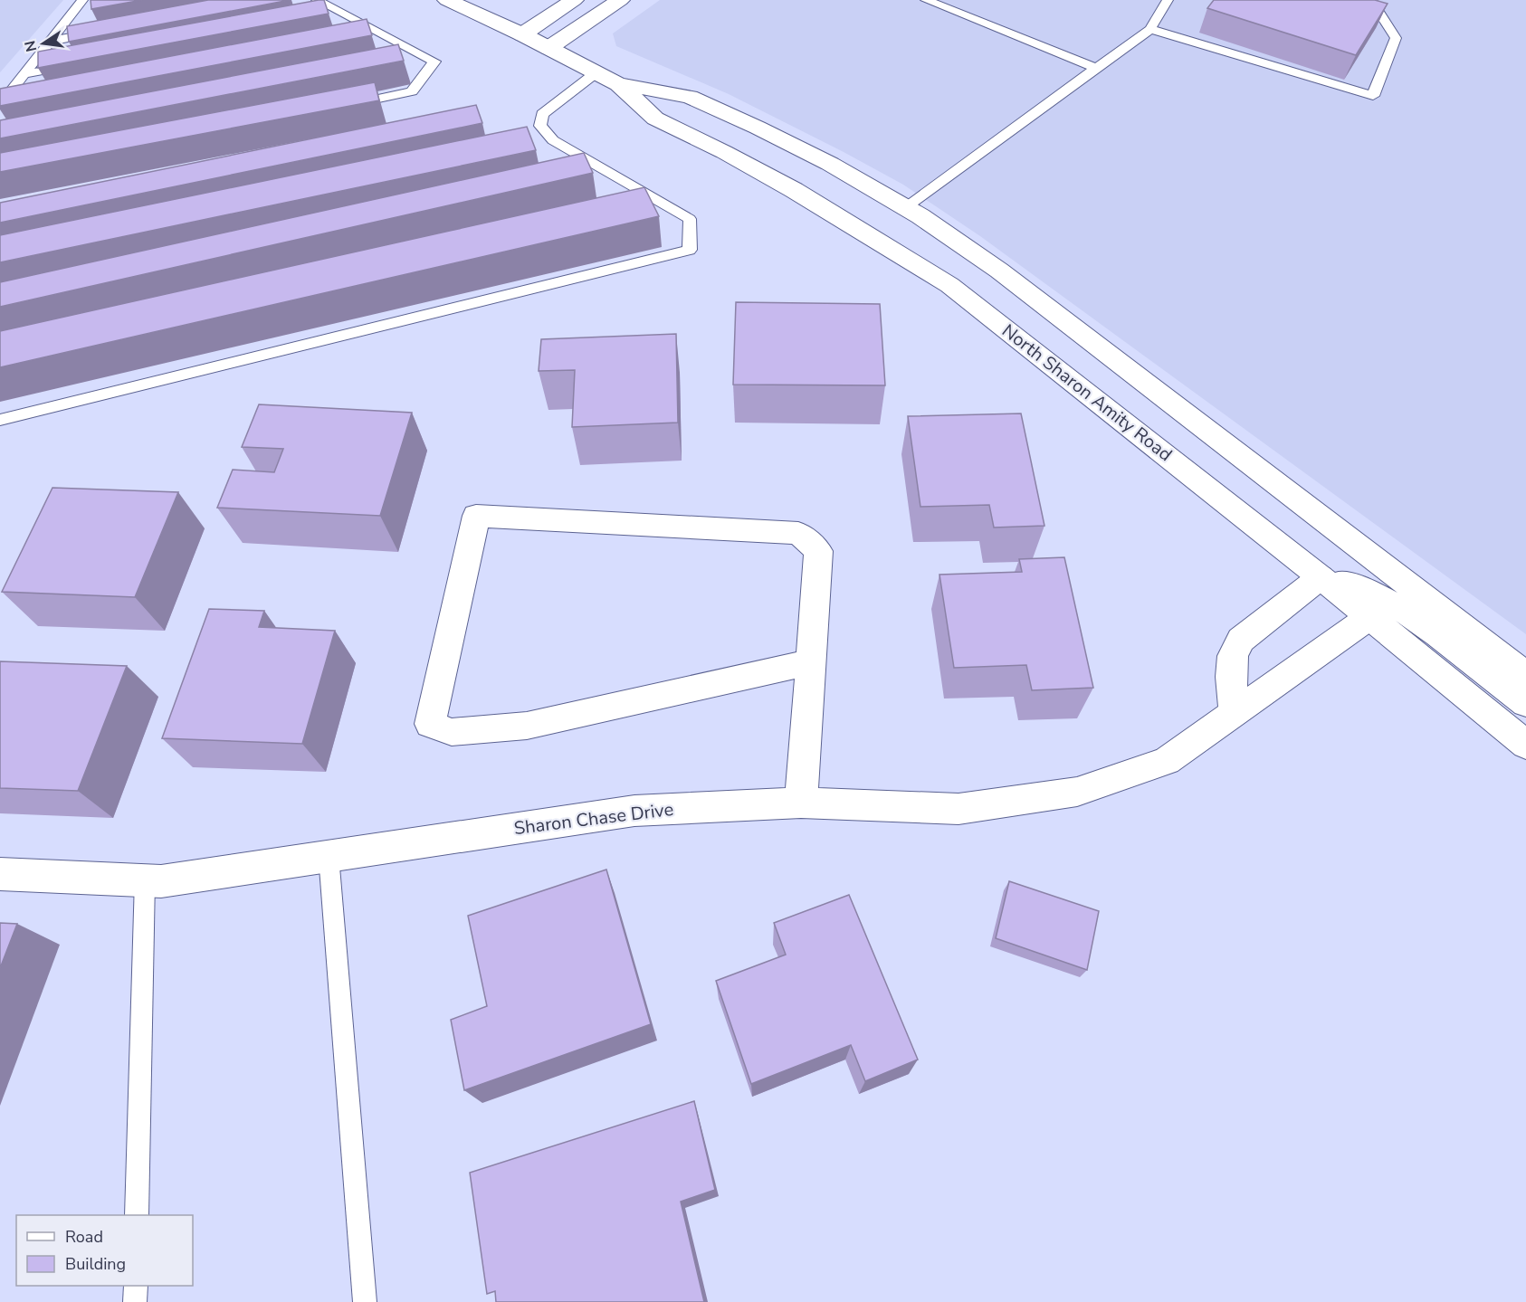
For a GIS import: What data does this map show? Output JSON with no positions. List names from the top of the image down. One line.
{"streets":{"main road":["North Sharon Amity Road","Sharon Chase Drive"]},"crossings":[["North Sharon Amity Road","Sharon Chase Drive"]],"legend":["Road","Building"],"north":"left"}
